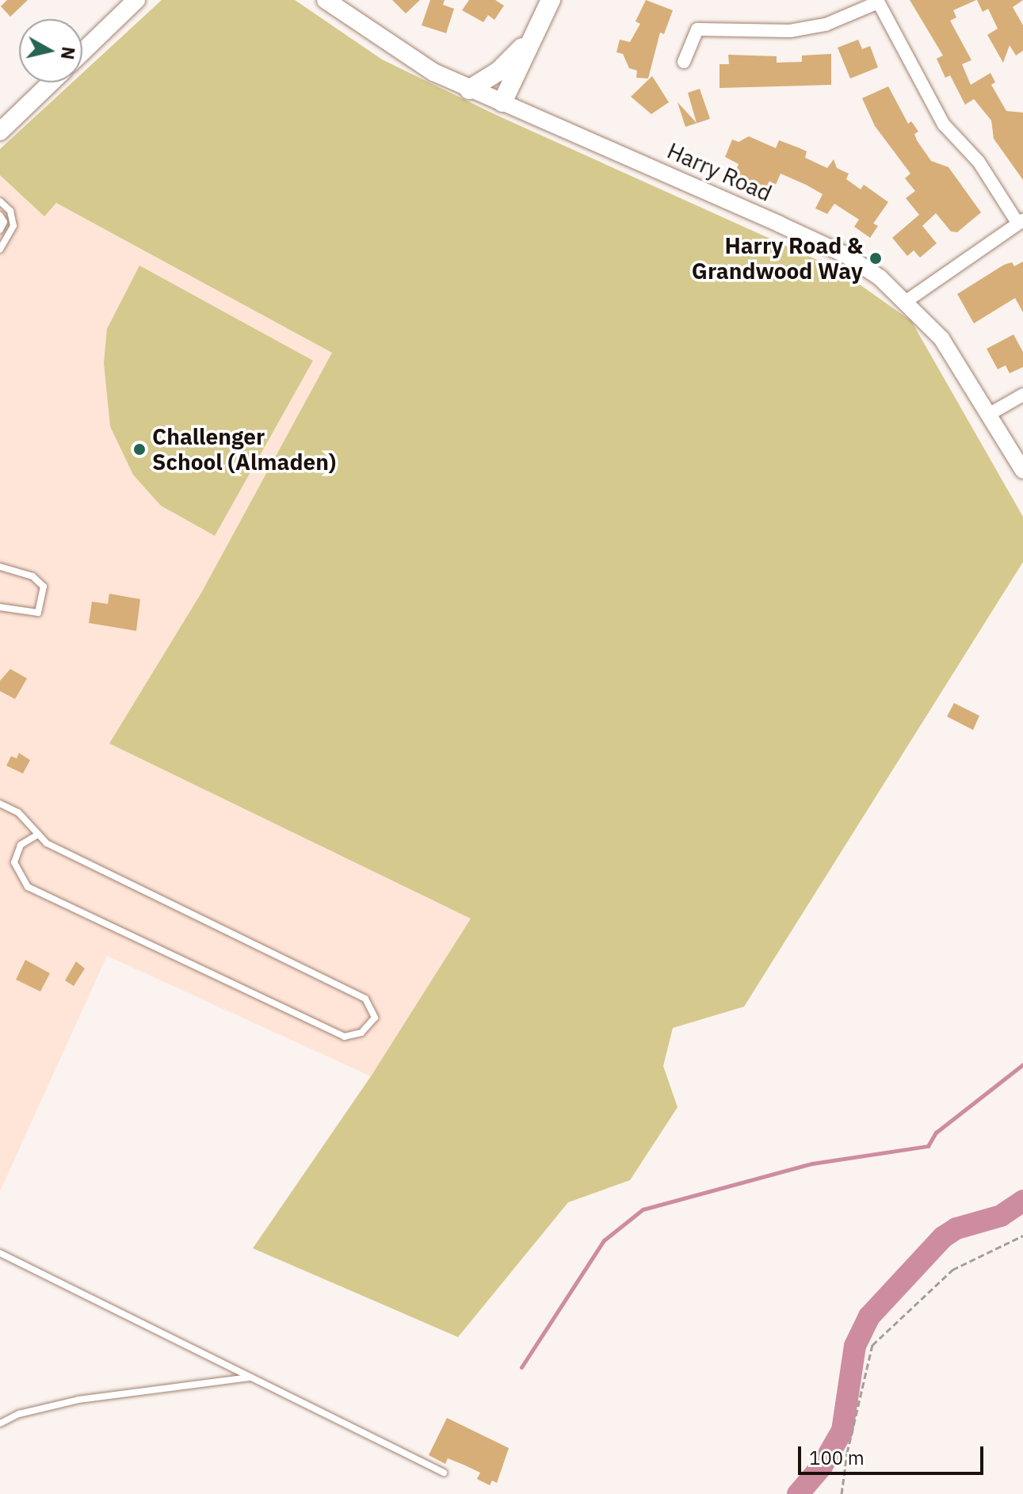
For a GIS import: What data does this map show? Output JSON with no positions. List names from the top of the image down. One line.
{"streets":{"main road":["Harry Road"]},"places":["Harry Road & Grandwood Way","Challenger School (Almaden)"],"scale_bar":"100 m","north":"right"}
